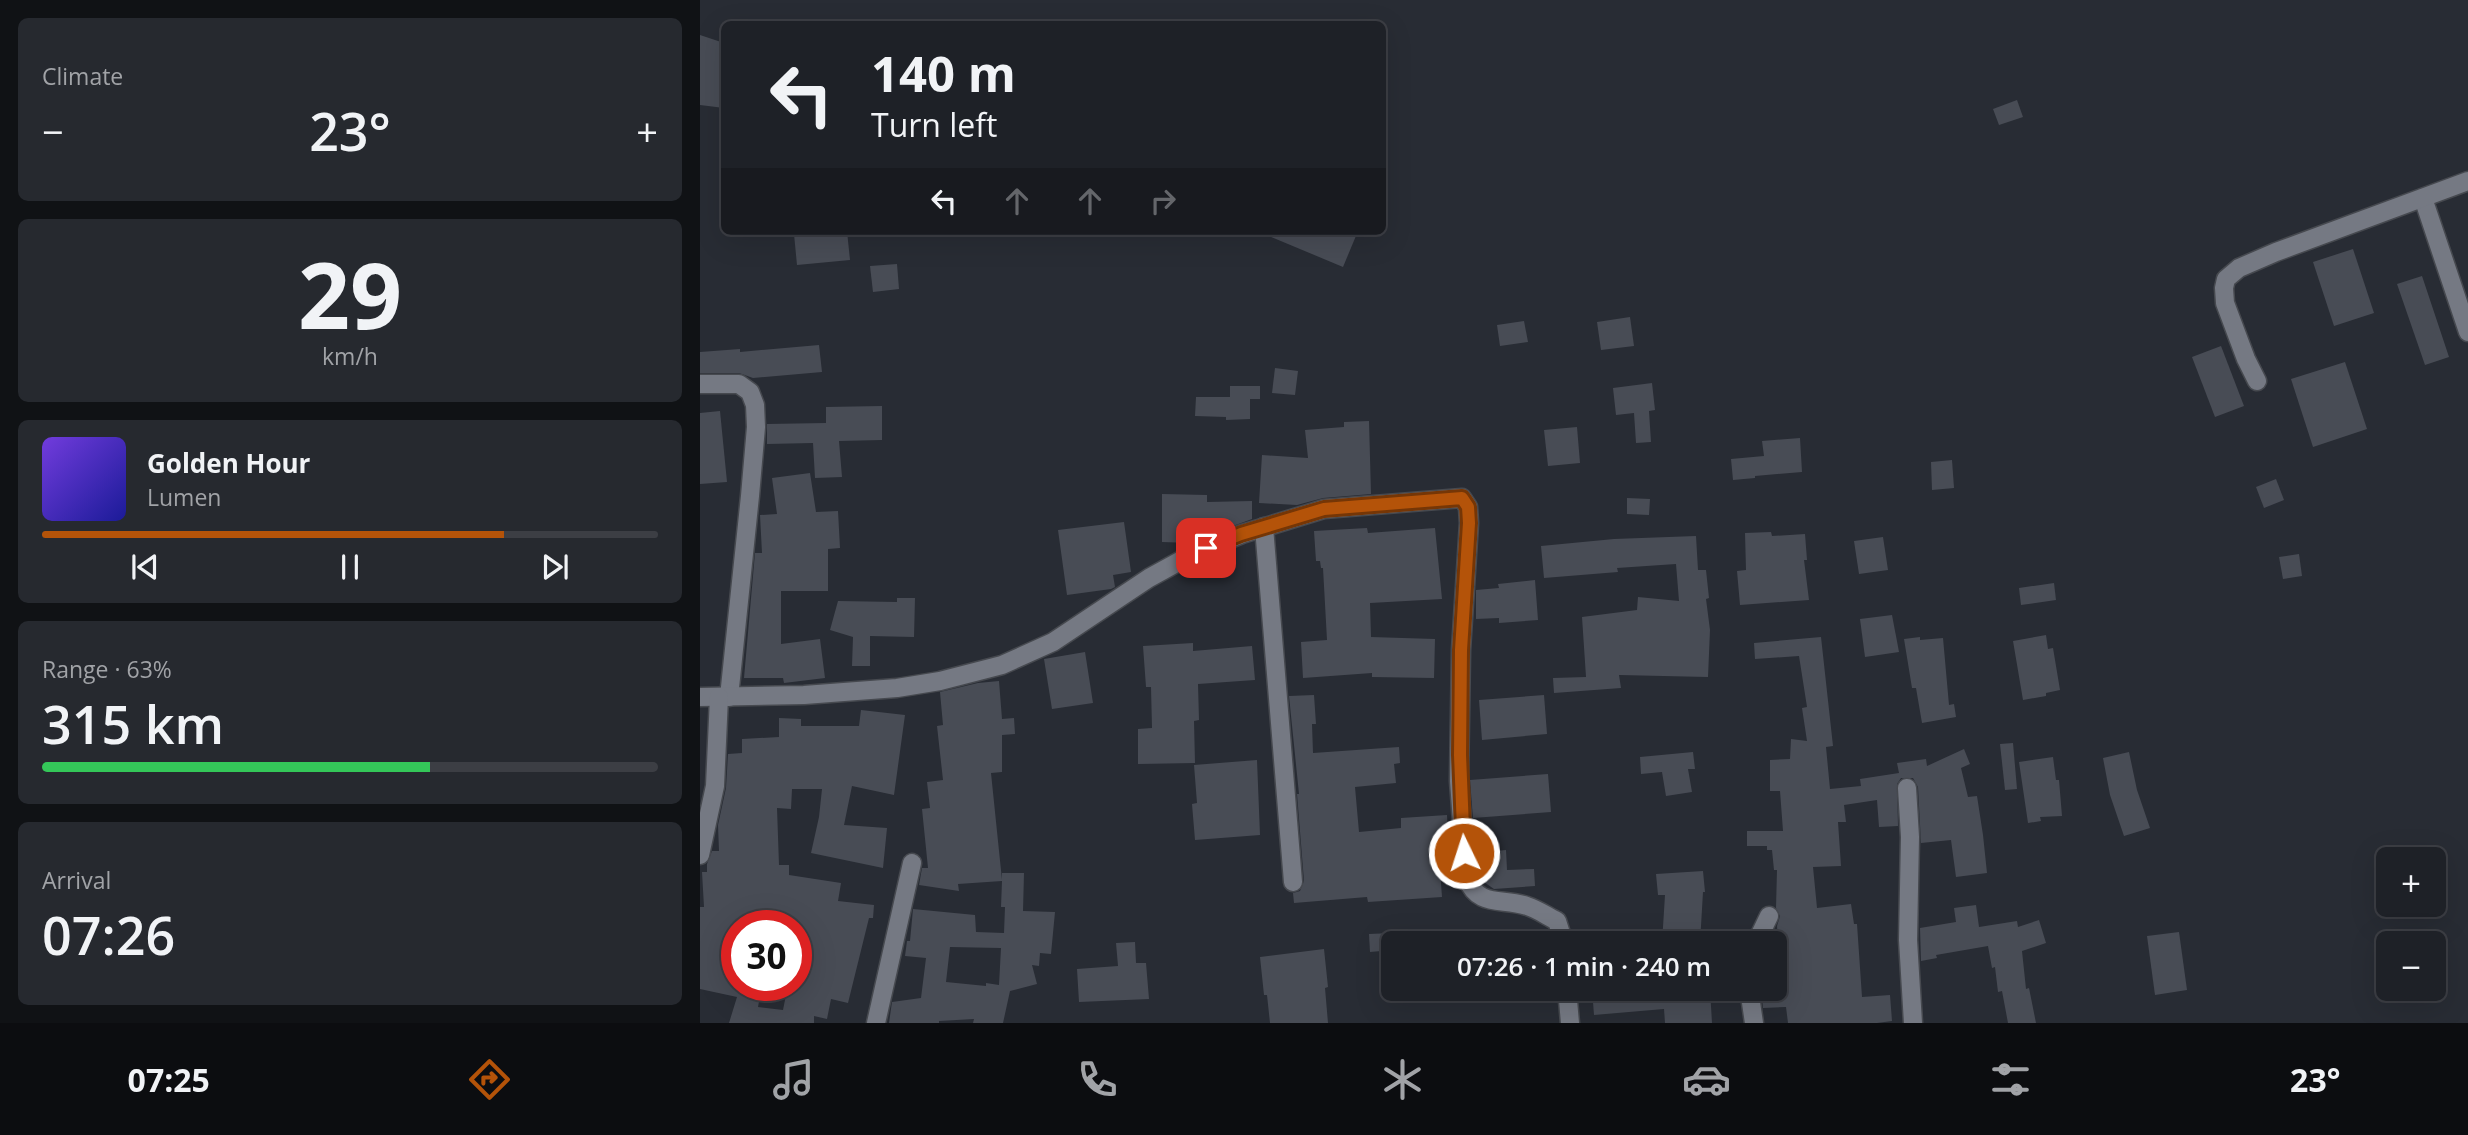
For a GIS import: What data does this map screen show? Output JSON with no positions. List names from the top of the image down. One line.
{"page":{"tile":["Climate",["29","km/h"],["Range · 63%","315 km"],["Arrival","07:26"]],"turn":["140 m","Turn left"],"heat":["−","23°","+"],"song":["Golden Hour","Lumen"],"map_buttons":["+","−"],"limit":"30","trip":"07:26 · 1 min · 240 m","tabs":["07:25","23°"]}}
